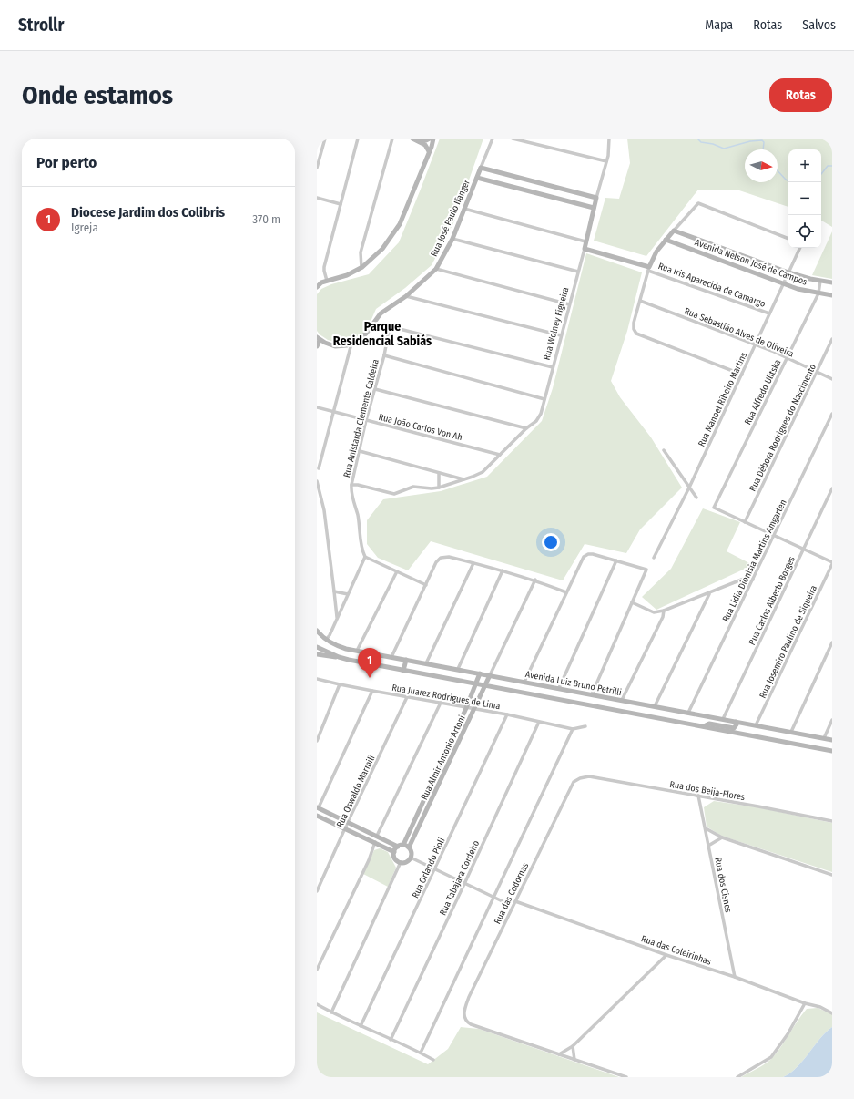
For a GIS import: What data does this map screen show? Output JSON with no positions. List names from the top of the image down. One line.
{"streets":{"street":["Rua José Paulo Ifanger","Avenida Nelson José de Campos","Rua Iris Aparecida de Camargo","Rua Wolney Figueira","Rua Sebastião Alves de Oliveira","Rua Alfredo Ulitska","Rua Manoel Ribeiro Martins","Rua Anistarda Clemente Caldeira","Rua João Carlos Von Ah","Rua Débora Rodrigues do Nascimento","Rua Lídia Dionísia Martins Amgarten","Rua Carlos Alberto Borges","Rua Josemiro Paulino de Siqueira","Avenida Luiz Bruno Petrilli","Rua Juarez Rodrigues de Lima","Rua Almir Antonio Artoni","Rua dos Beija-Flores","Rua Oswaldo Marmili","Rua Orlando Pioli","Rua Tabajara Cordeiro","Rua dos Cisnes","Rua das Codornas","Rua das Coleirinhas"]},"crossings":[["Avenida Nelson José de Campos","Rua Alfredo Ulitska"],["Avenida Nelson José de Campos","Rua Manoel Ribeiro Martins"],["Rua Iris Aparecida de Camargo","Rua Wolney Figueira"],["Rua Iris Aparecida de Camargo","Rua Manoel Ribeiro Martins"],["Rua Wolney Figueira","Rua Anistarda Clemente Caldeira"],["Rua Wolney Figueira","Rua João Carlos Von Ah"],["Rua Sebastião Alves de Oliveira","Rua Alfredo Ulitska"],["Rua Sebastião Alves de Oliveira","Rua Manoel Ribeiro Martins"],["Rua Sebastião Alves de Oliveira","Rua Débora Rodrigues do Nascimento"],["Rua Alfredo Ulitska","Rua Débora Rodrigues do Nascimento"],["Rua Anistarda Clemente Caldeira","Rua João Carlos Von Ah"],["Rua Lídia Dionísia Martins Amgarten","Avenida Luiz Bruno Petrilli"],["Rua Carlos Alberto Borges","Avenida Luiz Bruno Petrilli"],["Rua Josemiro Paulino de Siqueira","Avenida Luiz Bruno Petrilli"],["Avenida Luiz Bruno Petrilli","Rua Almir Antonio Artoni"],["Rua Juarez Rodrigues de Lima","Rua Almir Antonio Artoni"],["Rua Juarez Rodrigues de Lima","Rua Oswaldo Marmili"],["Rua Juarez Rodrigues de Lima","Rua Orlando Pioli"],["Rua Juarez Rodrigues de Lima","Rua Tabajara Cordeiro"],["Rua dos Beija-Flores","Rua dos Cisnes"],["Rua dos Beija-Flores","Rua das Codornas"],["Rua dos Cisnes","Rua das Coleirinhas"],["Rua das Codornas","Rua das Coleirinhas"]],"districts":["Parque Residencial Sabiás"],"north":"right","page":{"header":"Strollr","nav":["Mapa","Rotas","Salvos"],"buttons":"Rotas","title":"Onde estamos","heading":"Por perto","map_buttons":["+","−"],"list":[{"mark":"1","name":"Diocese Jardim dos Colibris","note":"Igreja","value":"370 m"}],"pins":"1"}}
